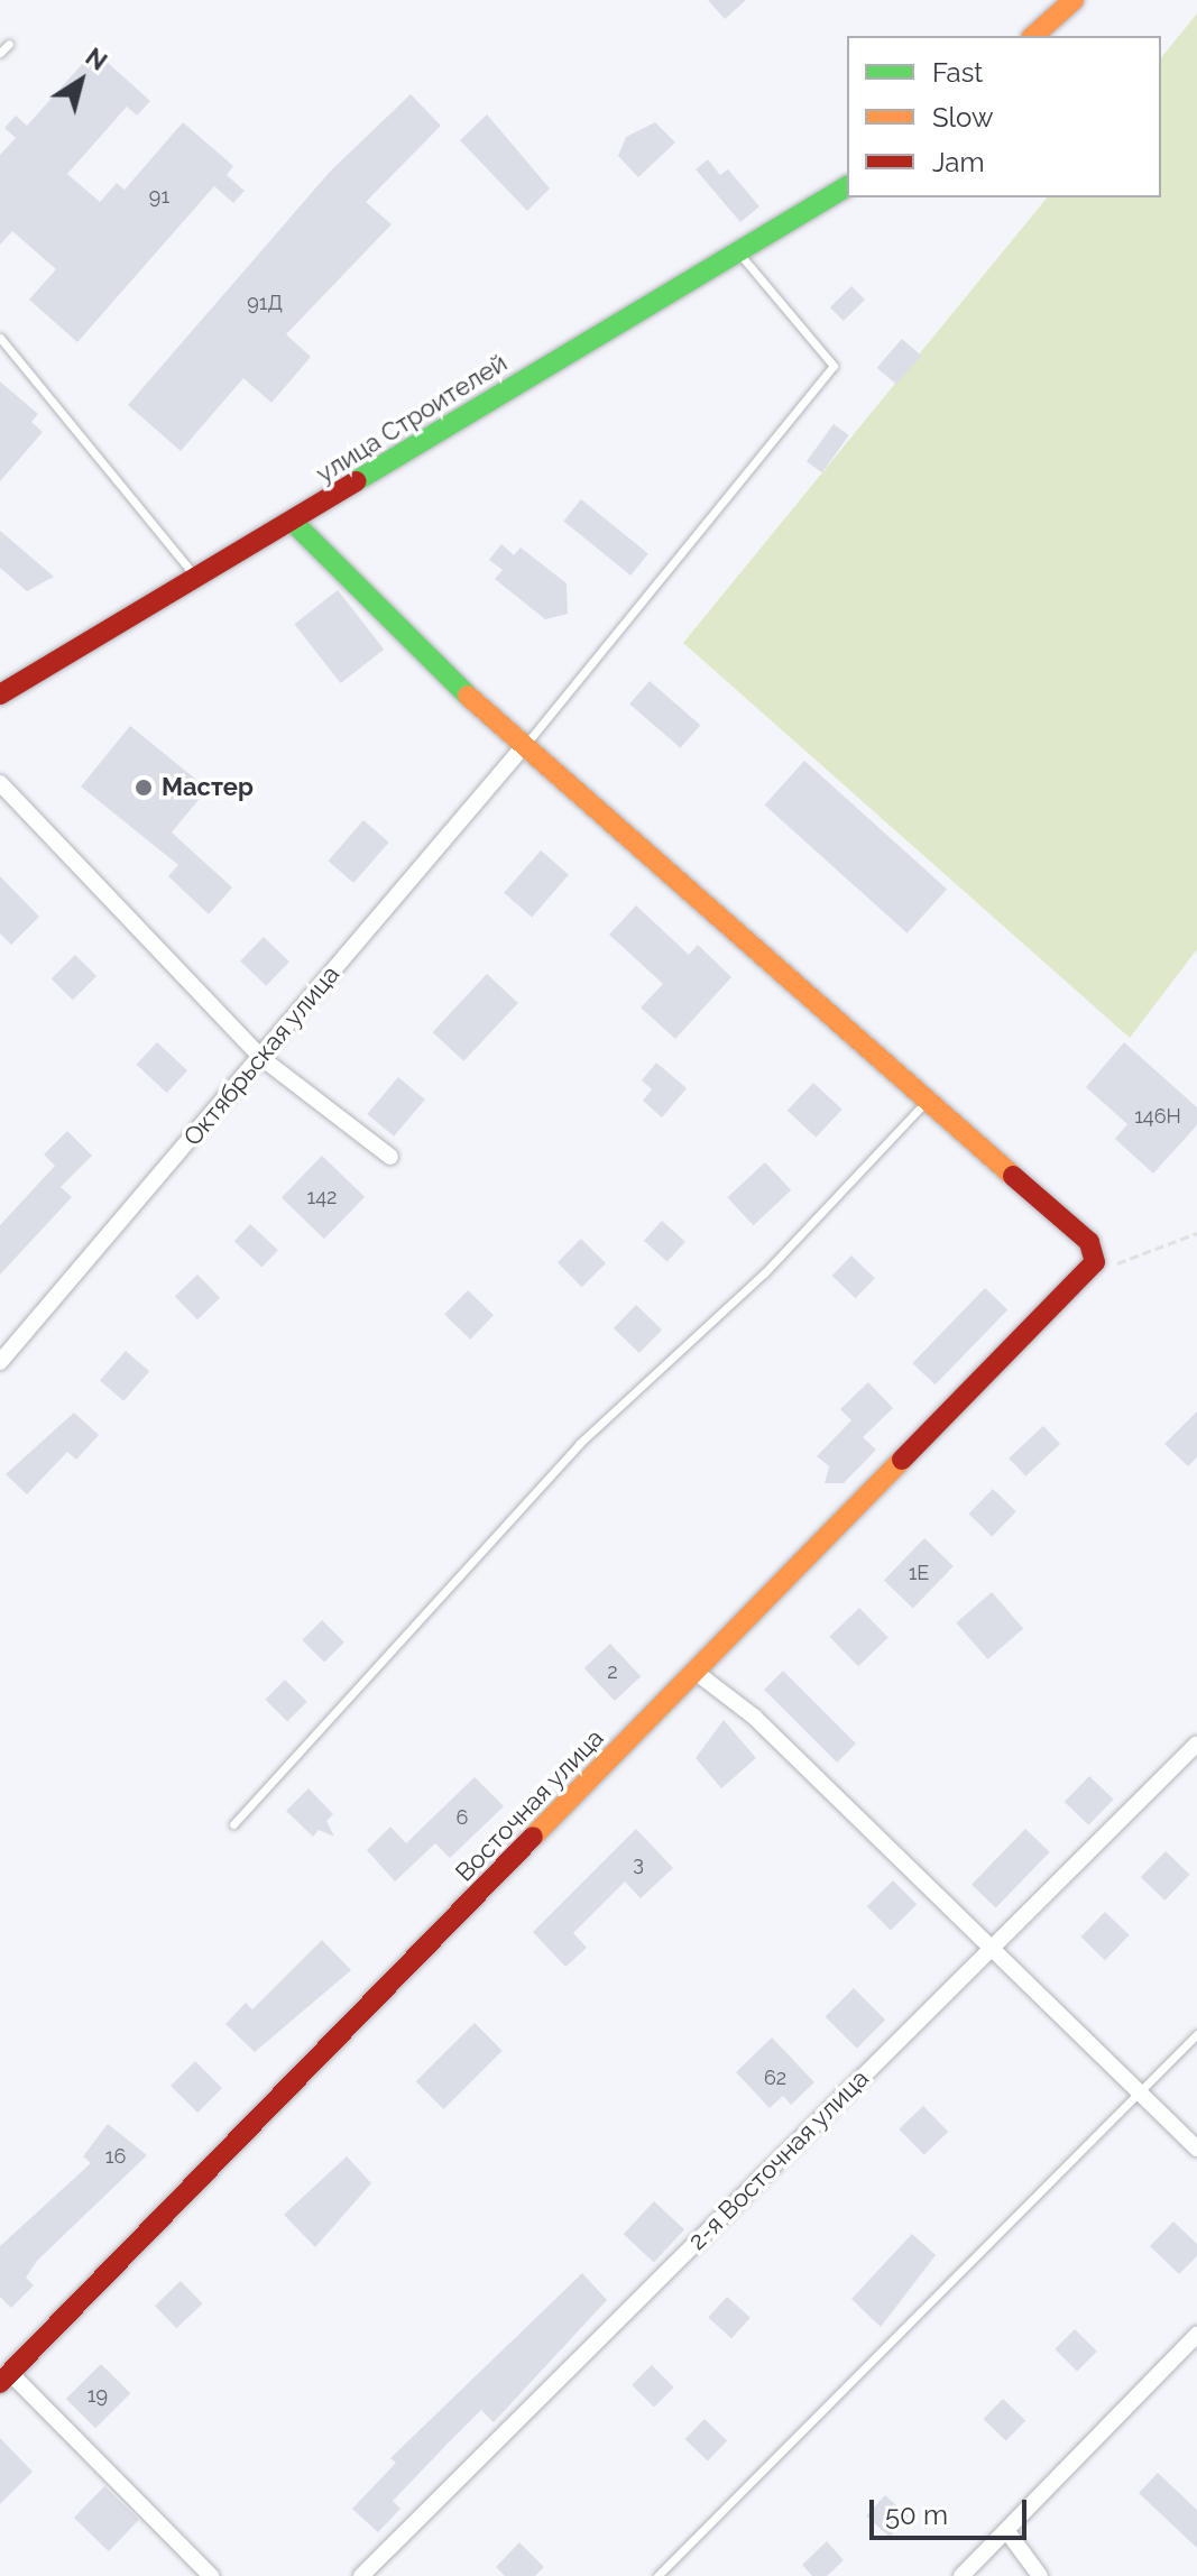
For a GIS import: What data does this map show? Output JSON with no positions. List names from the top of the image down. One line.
{"streets":{"street":["улица Строителей","Октябрьская улица","Восточная улица","2-я Восточная улица"]},"places":["Мастер"],"house_numbers":["91","91Д","146Н","142","1Е","2","6","3","62","16","19"],"legend":["Fast","Slow","Jam"],"scale_bar":"50 m","north":"top right"}
